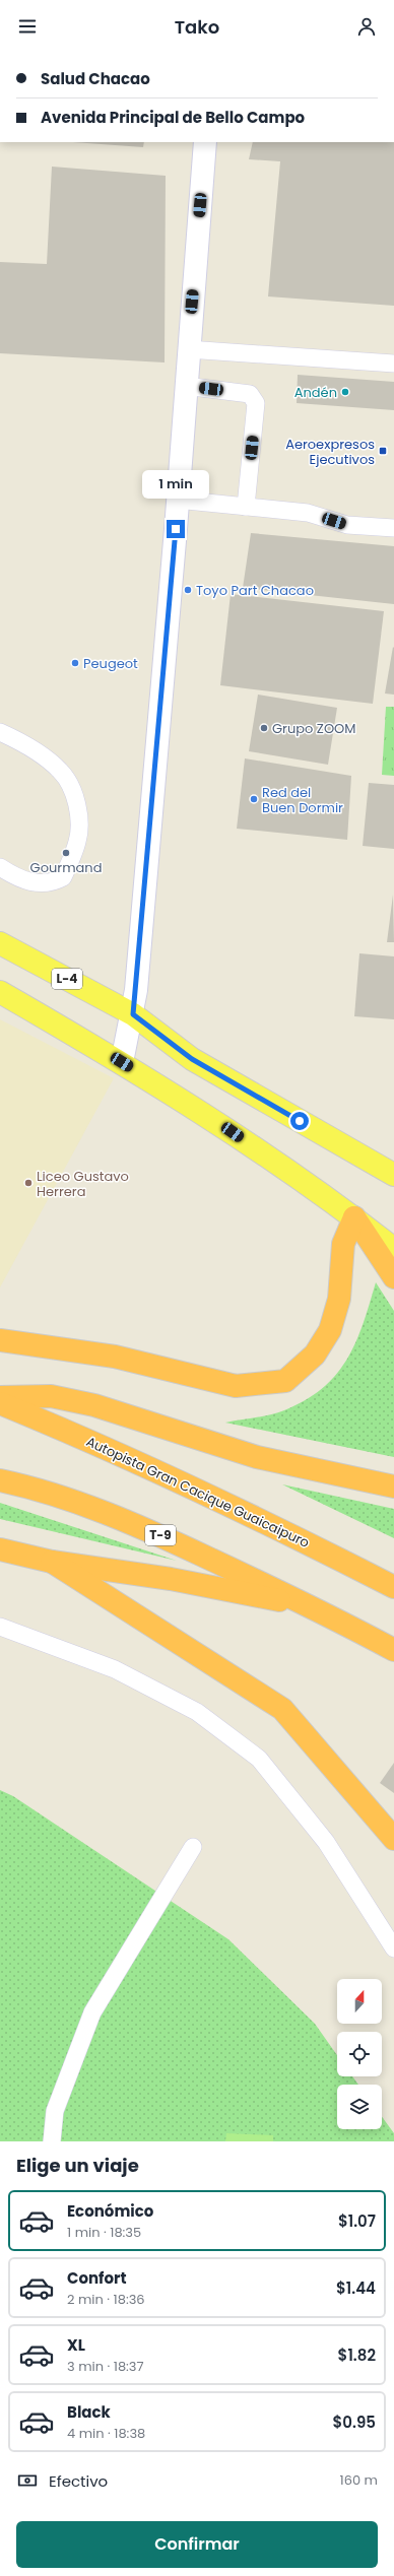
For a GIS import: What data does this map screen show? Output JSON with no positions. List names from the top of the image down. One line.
{"streets":{"highway":["Autopista Gran Cacique Guaicaipuro","T-9"],"main road":["L-4"]},"places":{"other":["Andén","Toyo Part Chacao","Peugeot","Grupo ZOOM","Red del Buen Dormir","Gourmand","Liceo Gustavo Herrera"],"transit":["Aeroexpresos Ejecutivos"]},"north":"top","page":{"header":"Tako","banner":["Salud Chacao","Avenida Principal de Bello Campo"],"bubble":"1 min","heading":"Elige un viaje","list":[{"name":"Económico","note":"1 min · 18:35","value":"$1.07"},{"name":"Confort","note":"2 min · 18:36","value":"$1.44"},{"name":"XL","note":"3 min · 18:37","value":"$1.82"},{"name":"Black","note":"4 min · 18:38","value":"$0.95"}],"pay":["Efectivo","160 m"],"buttons":"Confirmar"}}
